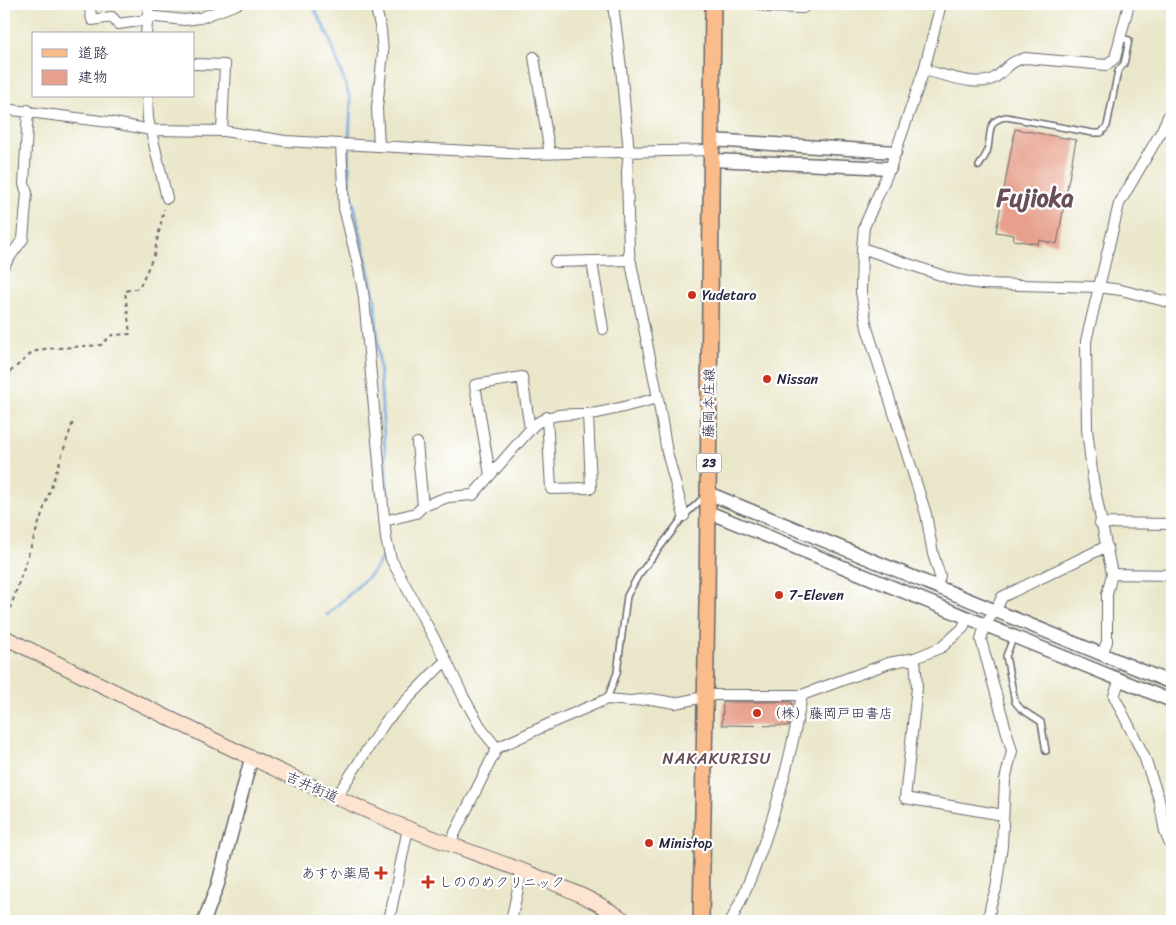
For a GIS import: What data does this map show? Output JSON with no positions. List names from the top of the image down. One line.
{"streets":{"main road":["藤岡本庄線","23","吉井街道"]},"districts":["Fujioka","NAKAKURISU"],"places":{"other":["Yudetaro","Nissan","7-Eleven","（株）藤岡戸田書店","Ministop"],"health":["あすか薬局","しののめクリニック"]},"legend":["道路","建物"]}
